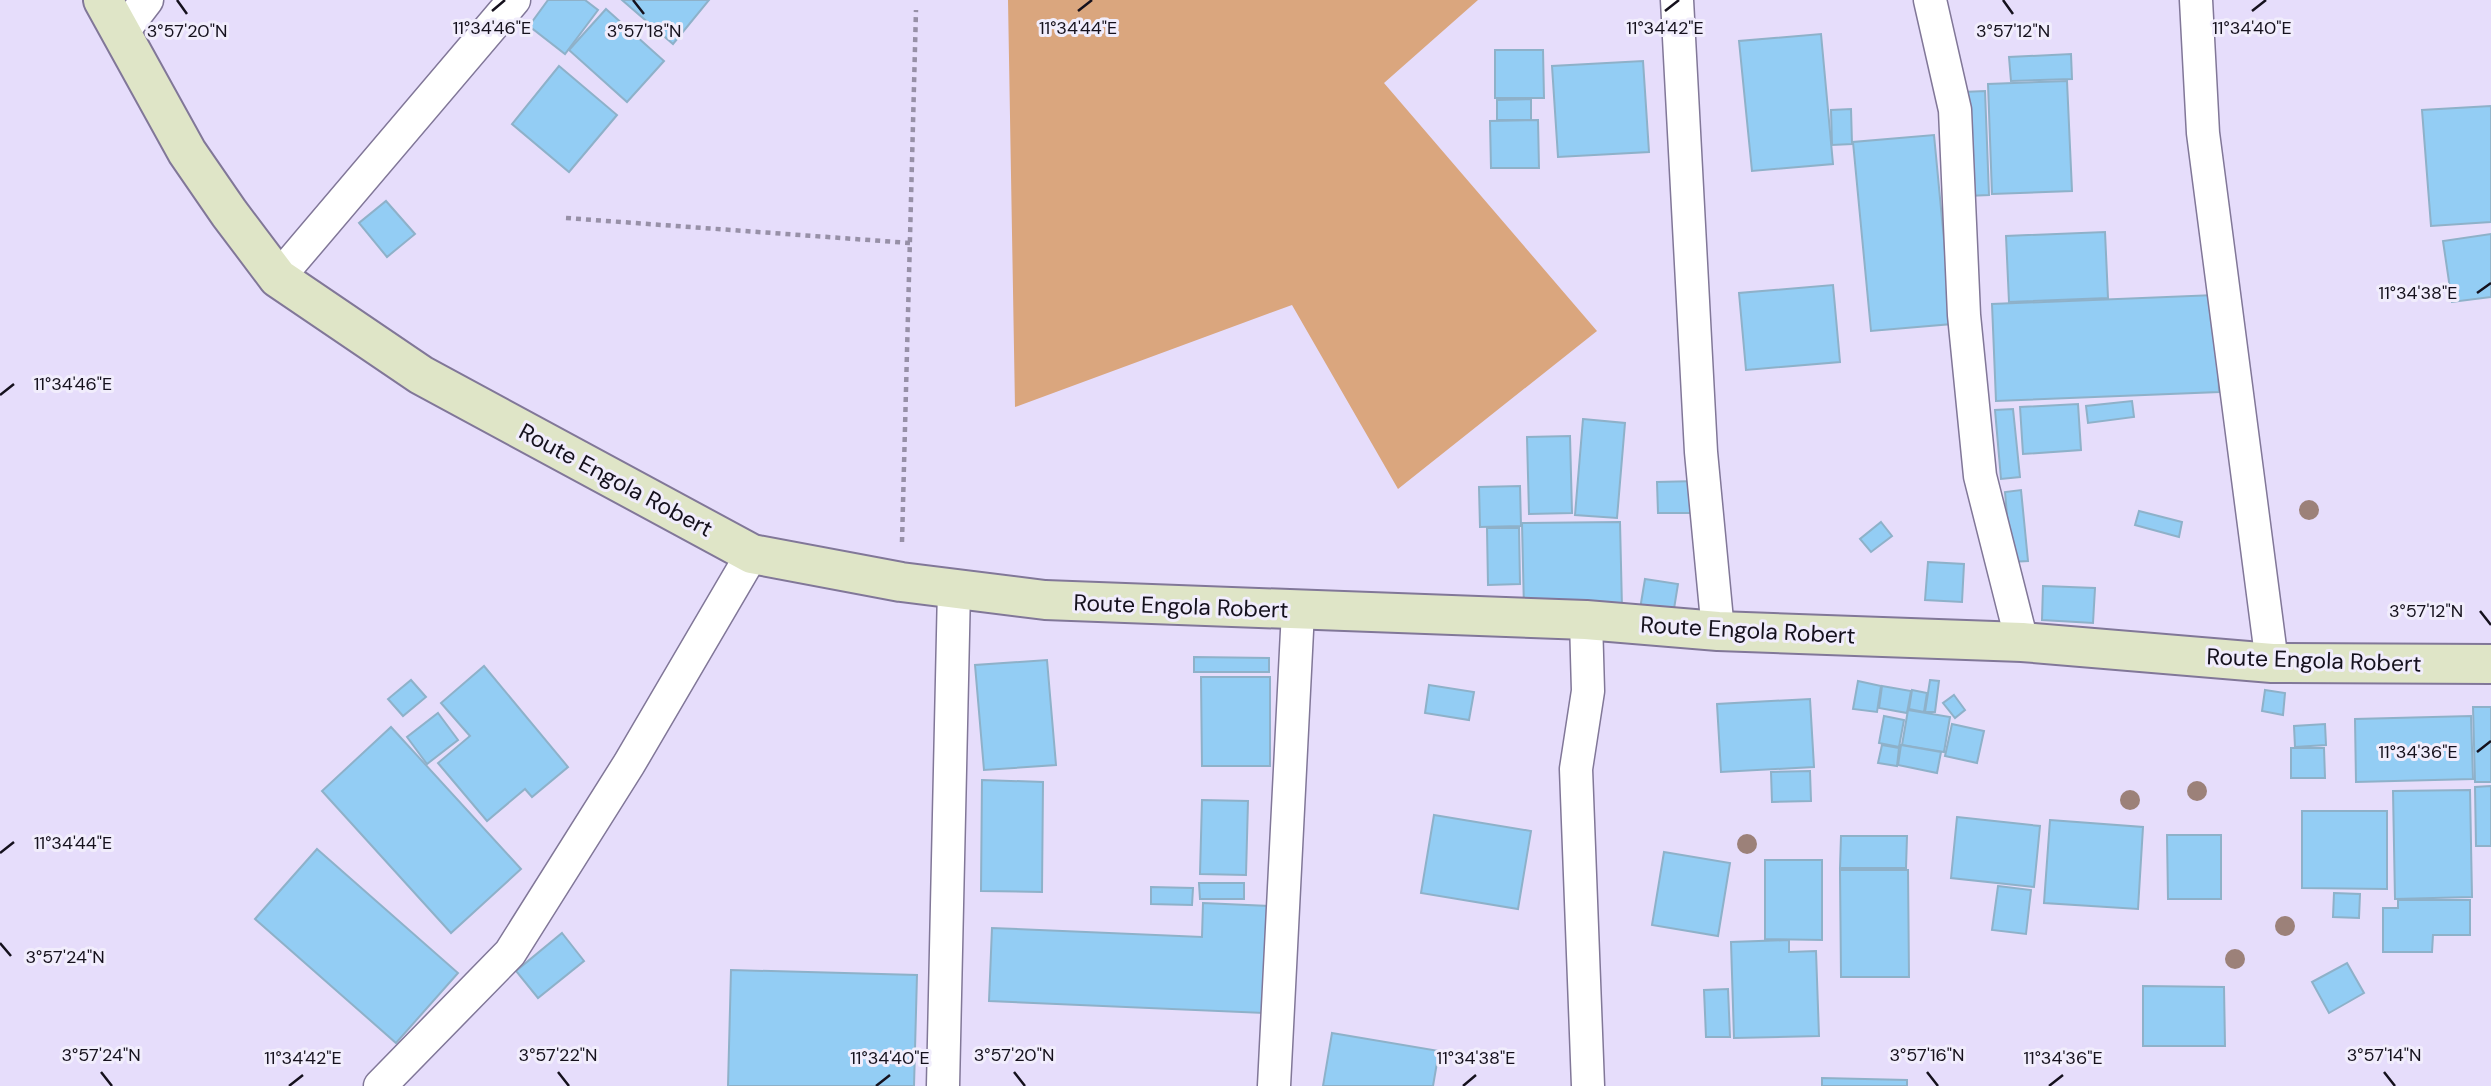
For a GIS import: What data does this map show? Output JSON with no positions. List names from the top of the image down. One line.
{"streets":{"street":["Route Engola Robert"]},"coordinates":["11°34'44\"E","11°34'42\"E","11°34'40\"E","11°34'46\"E","3°57'20\"N","3°57'18\"N","3°57'12\"N","11°34'38\"E","11°34'36\"E","3°57'24\"N","3°57'22\"N","3°57'16\"N","3°57'14\"N"]}
